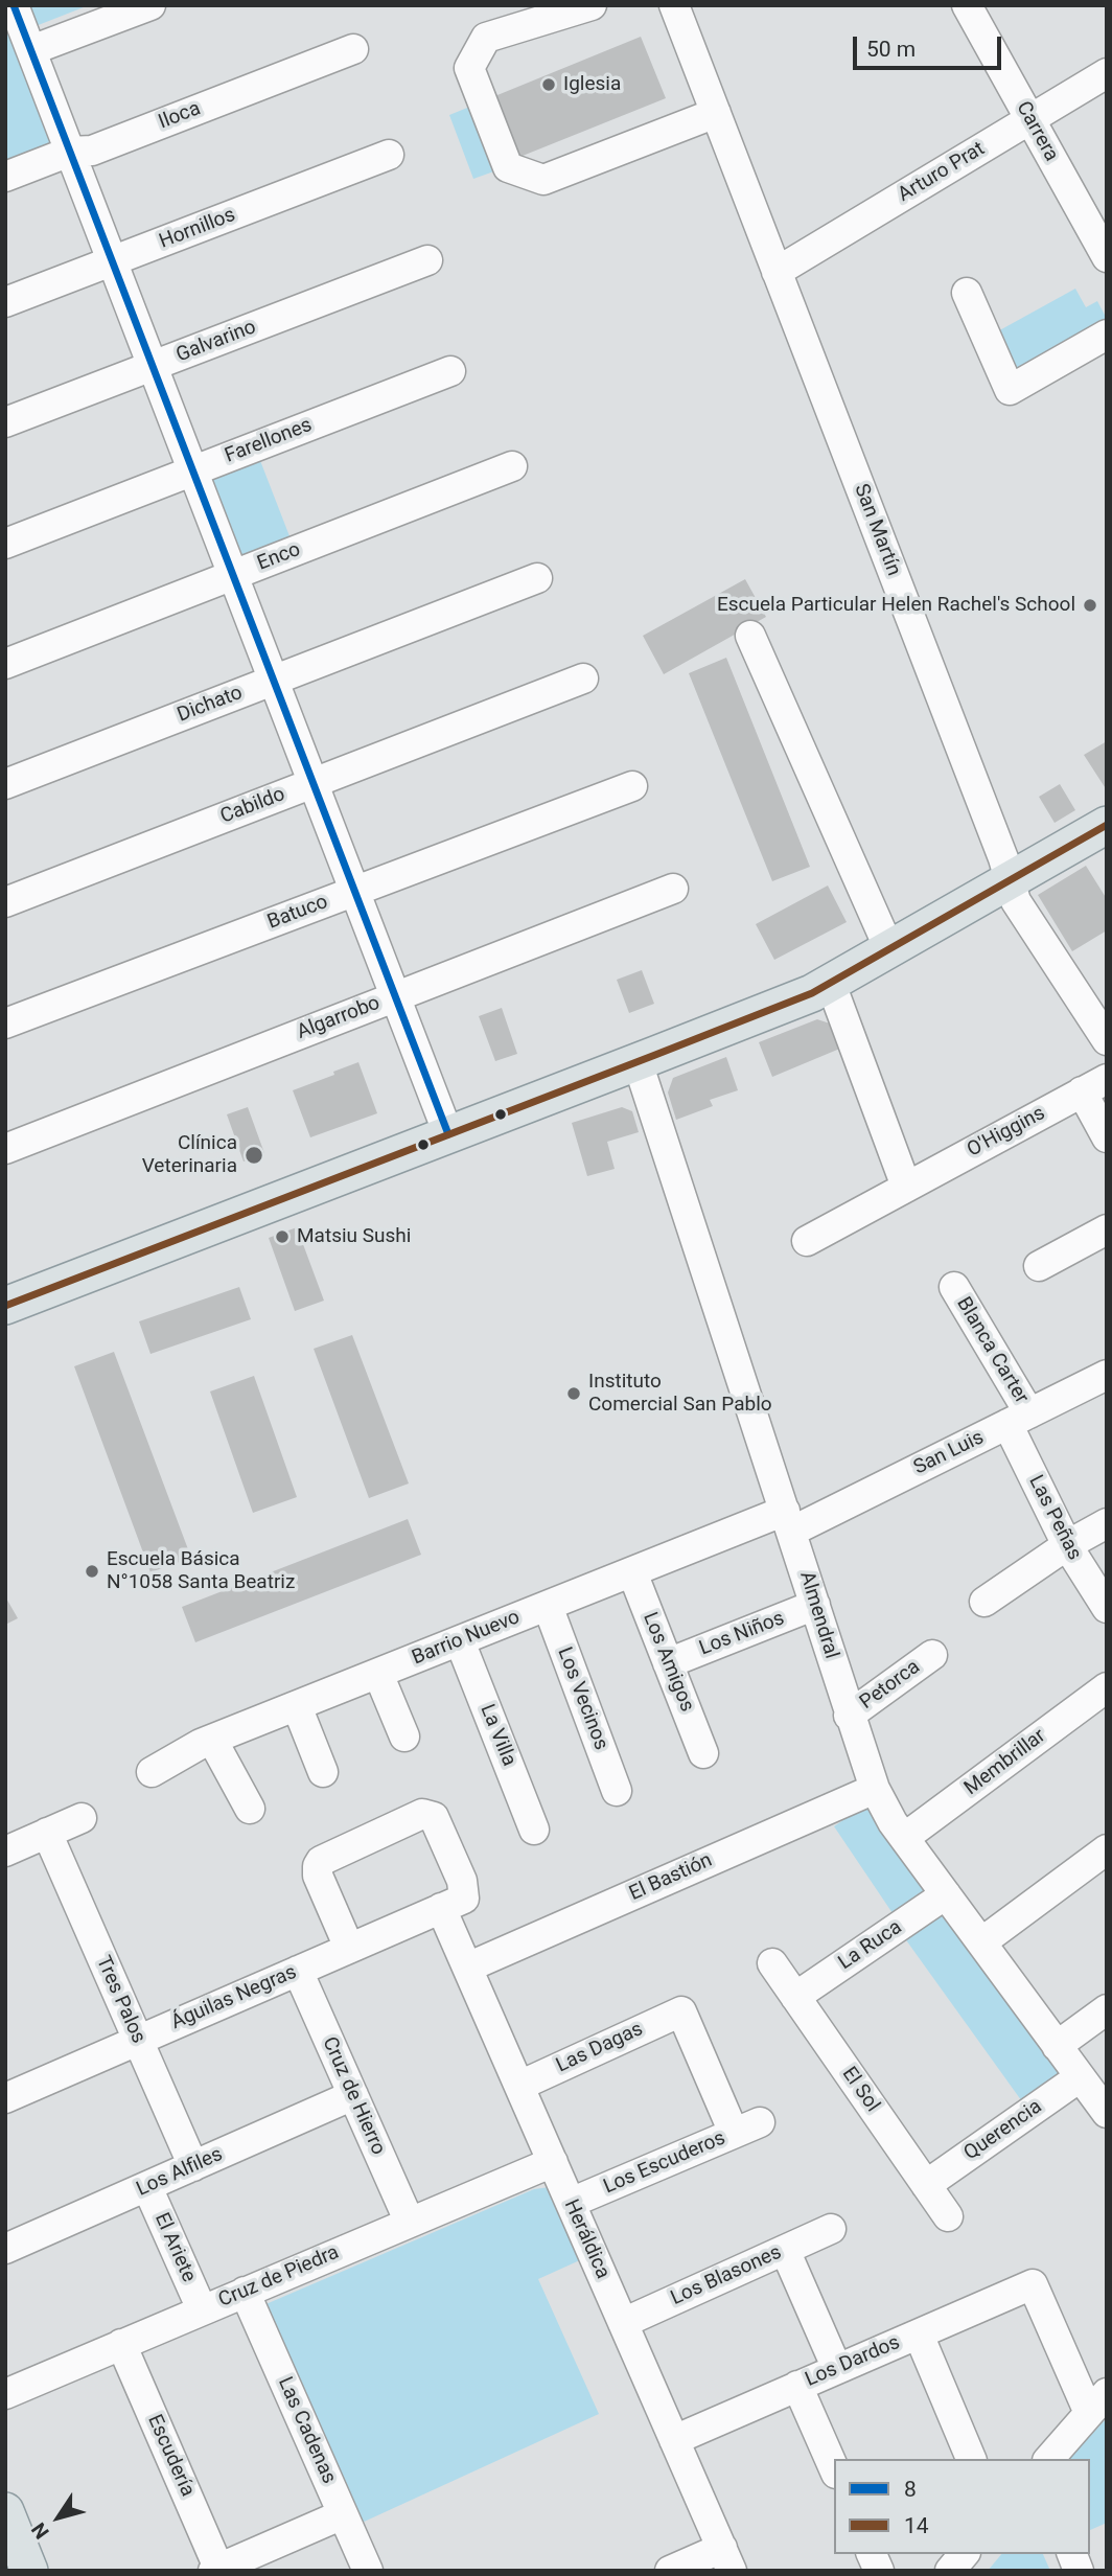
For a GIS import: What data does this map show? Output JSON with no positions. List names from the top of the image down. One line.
{"streets":{"street":["Iloca","Carrera","Arturo Prat","Hornillos","Galvarino","Farellones","San Martín","Enco","Dichato","Cabildo","Batuco","Algarrobo","O'Higgins","Blanca Carter","San Luis","Las Peñas","Almendral","Los Niños","Barrio Nuevo","Los Amigos","Petorca","Los Vecinos","La Villa","Membrillar","El Bastión","La Ruca","Águilas Negras","Tres Palos","Las Dagas","El Sol","Cruz de Hierro","Querencia","Los Escuderos","Los Alfiles","Heráldica","El Ariete","Los Blasones","Cruz de Piedra","Los Dardos","Las Cadenas","Escudería"]},"crossings":[["Carrera","Arturo Prat"],["Arturo Prat","San Martín"],["Blanca Carter","San Luis"],["Blanca Carter","Las Peñas"],["San Luis","Las Peñas"],["San Luis","Almendral"],["San Luis","Barrio Nuevo"],["Almendral","Los Niños"],["Almendral","Barrio Nuevo"],["Almendral","Petorca"],["Almendral","Membrillar"],["Almendral","El Bastión"],["Almendral","La Ruca"],["Almendral","Querencia"],["Los Niños","Los Amigos"],["Barrio Nuevo","Los Amigos"],["Barrio Nuevo","Los Vecinos"],["Barrio Nuevo","La Villa"],["El Bastión","Heráldica"],["La Ruca","El Sol"],["Águilas Negras","Tres Palos"],["Águilas Negras","Cruz de Hierro"],["Águilas Negras","Heráldica"],["Tres Palos","Los Alfiles"],["Las Dagas","Los Escuderos"],["Las Dagas","Heráldica"],["El Sol","Querencia"],["Cruz de Hierro","Los Alfiles"],["Cruz de Hierro","Cruz de Piedra"],["Los Escuderos","Heráldica"],["Los Alfiles","El Ariete"],["Heráldica","Los Blasones"],["Heráldica","Cruz de Piedra"],["Heráldica","Los Dardos"],["El Ariete","Cruz de Piedra"],["Cruz de Piedra","Las Cadenas"],["Cruz de Piedra","Escudería"]],"places":["Iglesia","Escuela Particular Helen Rachel's School","Clínica Veterinaria","Matsiu Sushi","Instituto Comercial San Pablo","Escuela Básica N°1058 Santa Beatriz"],"lines":["transit line 8","transit line 14"],"legend":["8","14"],"scale_bar":"50 m","north":"bottom left"}
